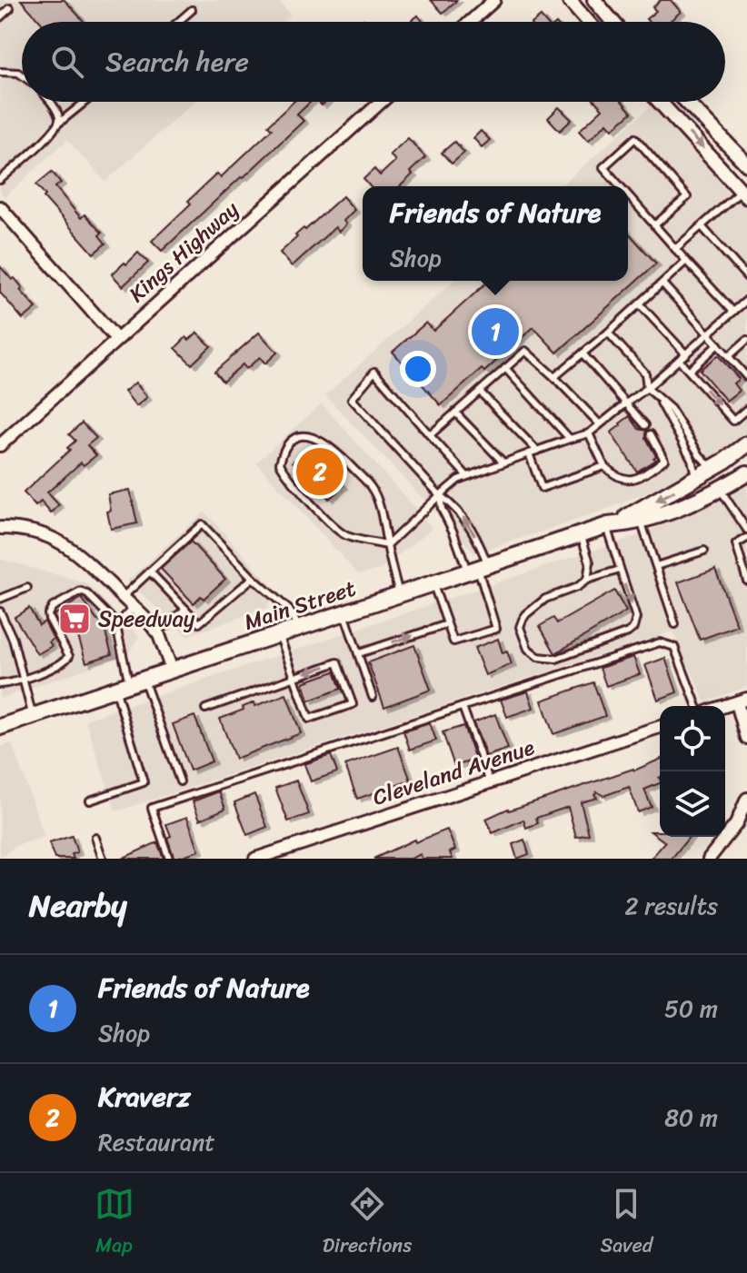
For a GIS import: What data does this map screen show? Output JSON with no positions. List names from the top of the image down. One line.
{"streets":{"main road":["Main Street"],"street":["Kings Highway","Cleveland Avenue"]},"places":{"supermarket":["Speedway"]},"page":{"search":"Search here","popup":["Friends of Nature","Shop"],"pins":["1","2"],"heading":["Nearby","2 results"],"list":[{"mark":"1","name":"Friends of Nature","note":"Shop","value":"50 m"},{"mark":"2","name":"Kraverz","note":"Restaurant","value":"80 m"}],"nav":["Map","Directions","Saved"]}}
